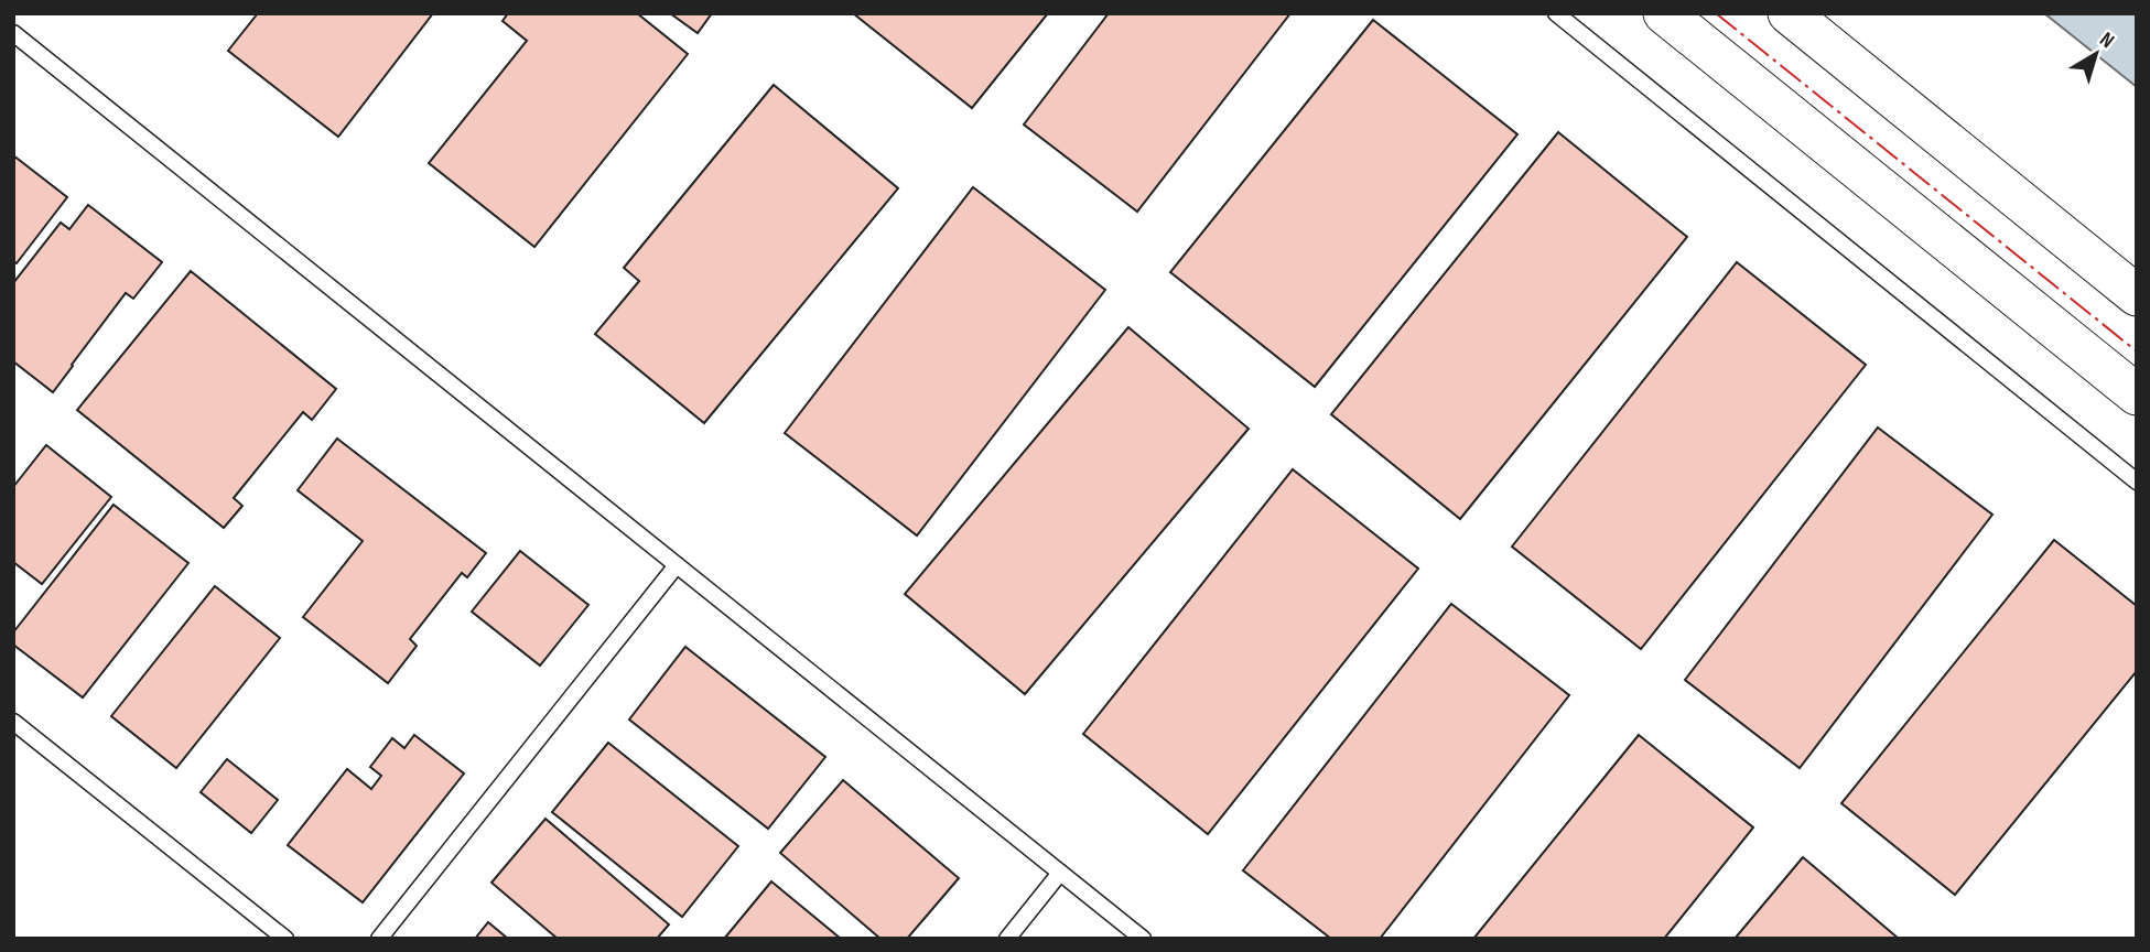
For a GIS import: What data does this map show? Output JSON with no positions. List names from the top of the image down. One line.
{"north":"top right"}
